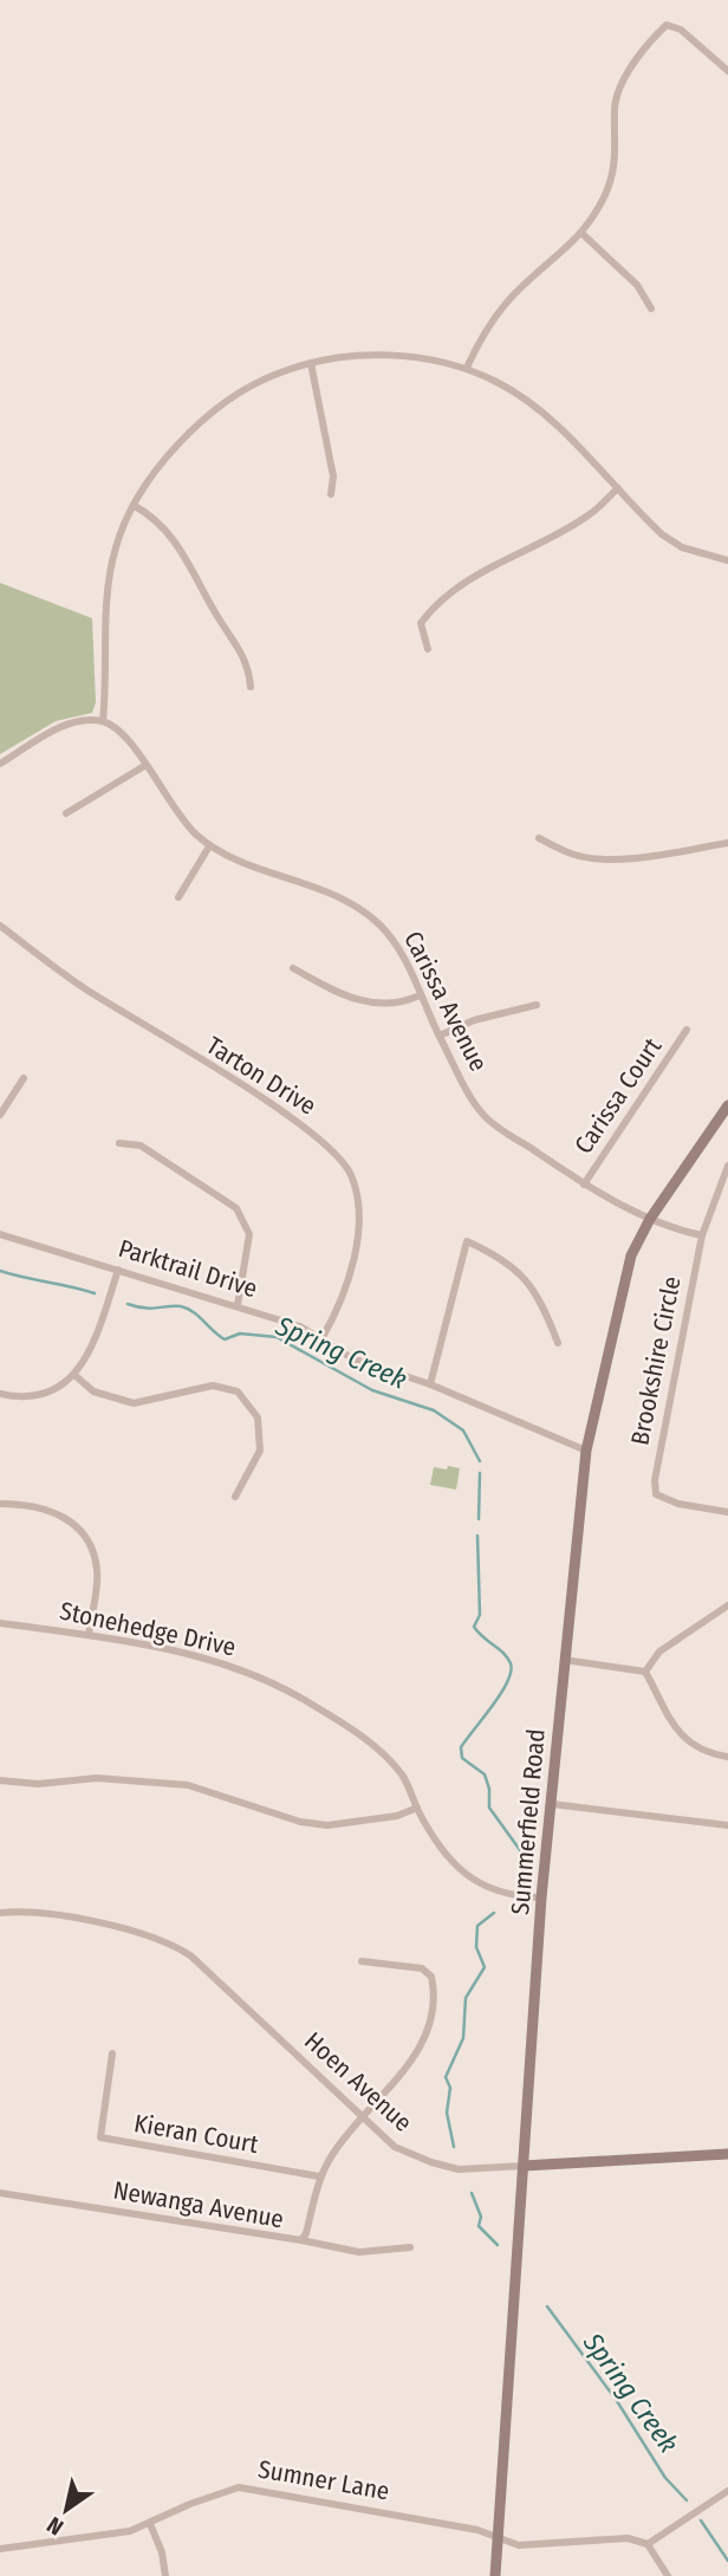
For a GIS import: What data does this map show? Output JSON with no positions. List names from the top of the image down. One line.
{"streets":{"street":["Carissa Avenue","Tarton Drive","Carissa Court","Parktrail Drive","Brookshire Circle","Stonehedge Drive","Summerfield Road","Hoen Avenue","Kieran Court","Newanga Avenue","Sumner Lane"]},"crossings":[["Carissa Avenue","Carissa Court"],["Carissa Avenue","Brookshire Circle"],["Carissa Avenue","Summerfield Road"],["Tarton Drive","Parktrail Drive"],["Parktrail Drive","Summerfield Road"],["Stonehedge Drive","Summerfield Road"],["Summerfield Road","Hoen Avenue"],["Summerfield Road","Sumner Lane"],["Hoen Avenue","Newanga Avenue"],["Kieran Court","Newanga Avenue"]],"water":["Spring Creek"],"north":"bottom left"}
